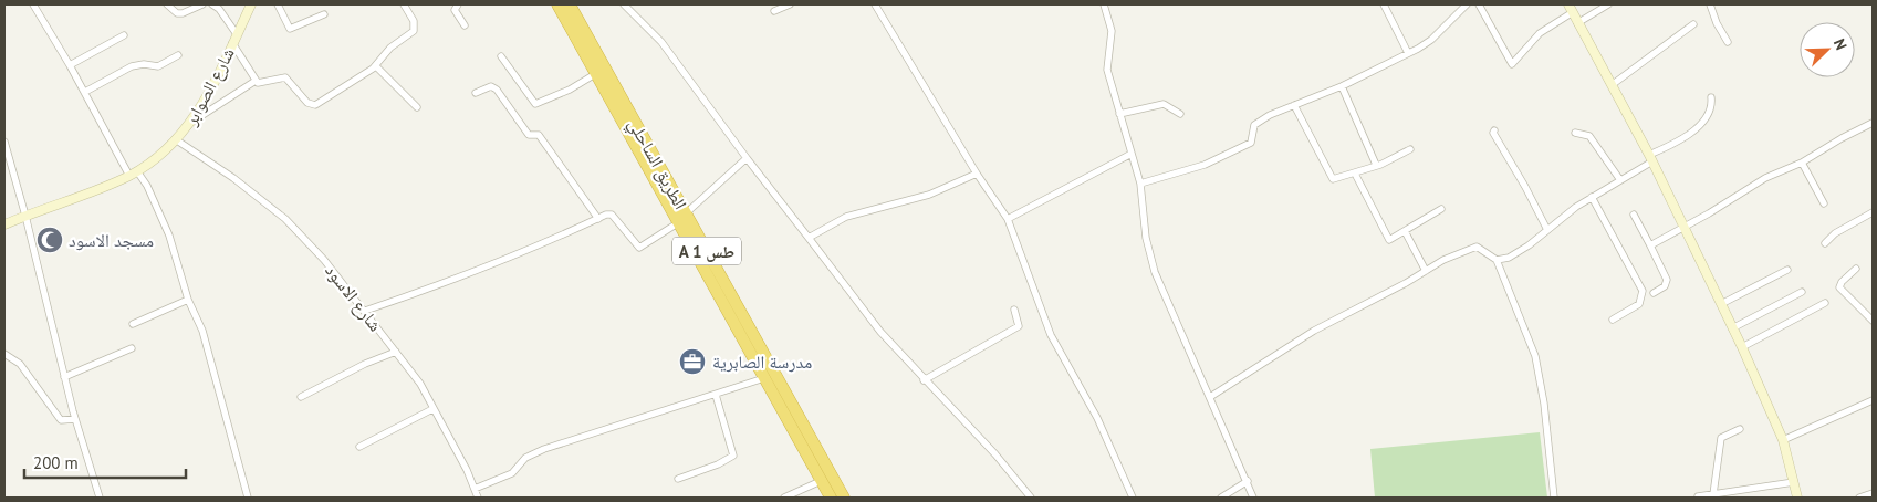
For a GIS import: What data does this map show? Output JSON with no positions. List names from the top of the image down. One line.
{"streets":{"highway":["الطريق الساحلي","A 1 طس"],"street":["شارع الصوابر","شارع الاسود"]},"crossings":[["شارع الصوابر","شارع الاسود"]],"places":{"mosque":["مسجد الاسود"],"office":["مدرسة الصابرية"]},"scale_bar":"200 m","north":"top right"}
